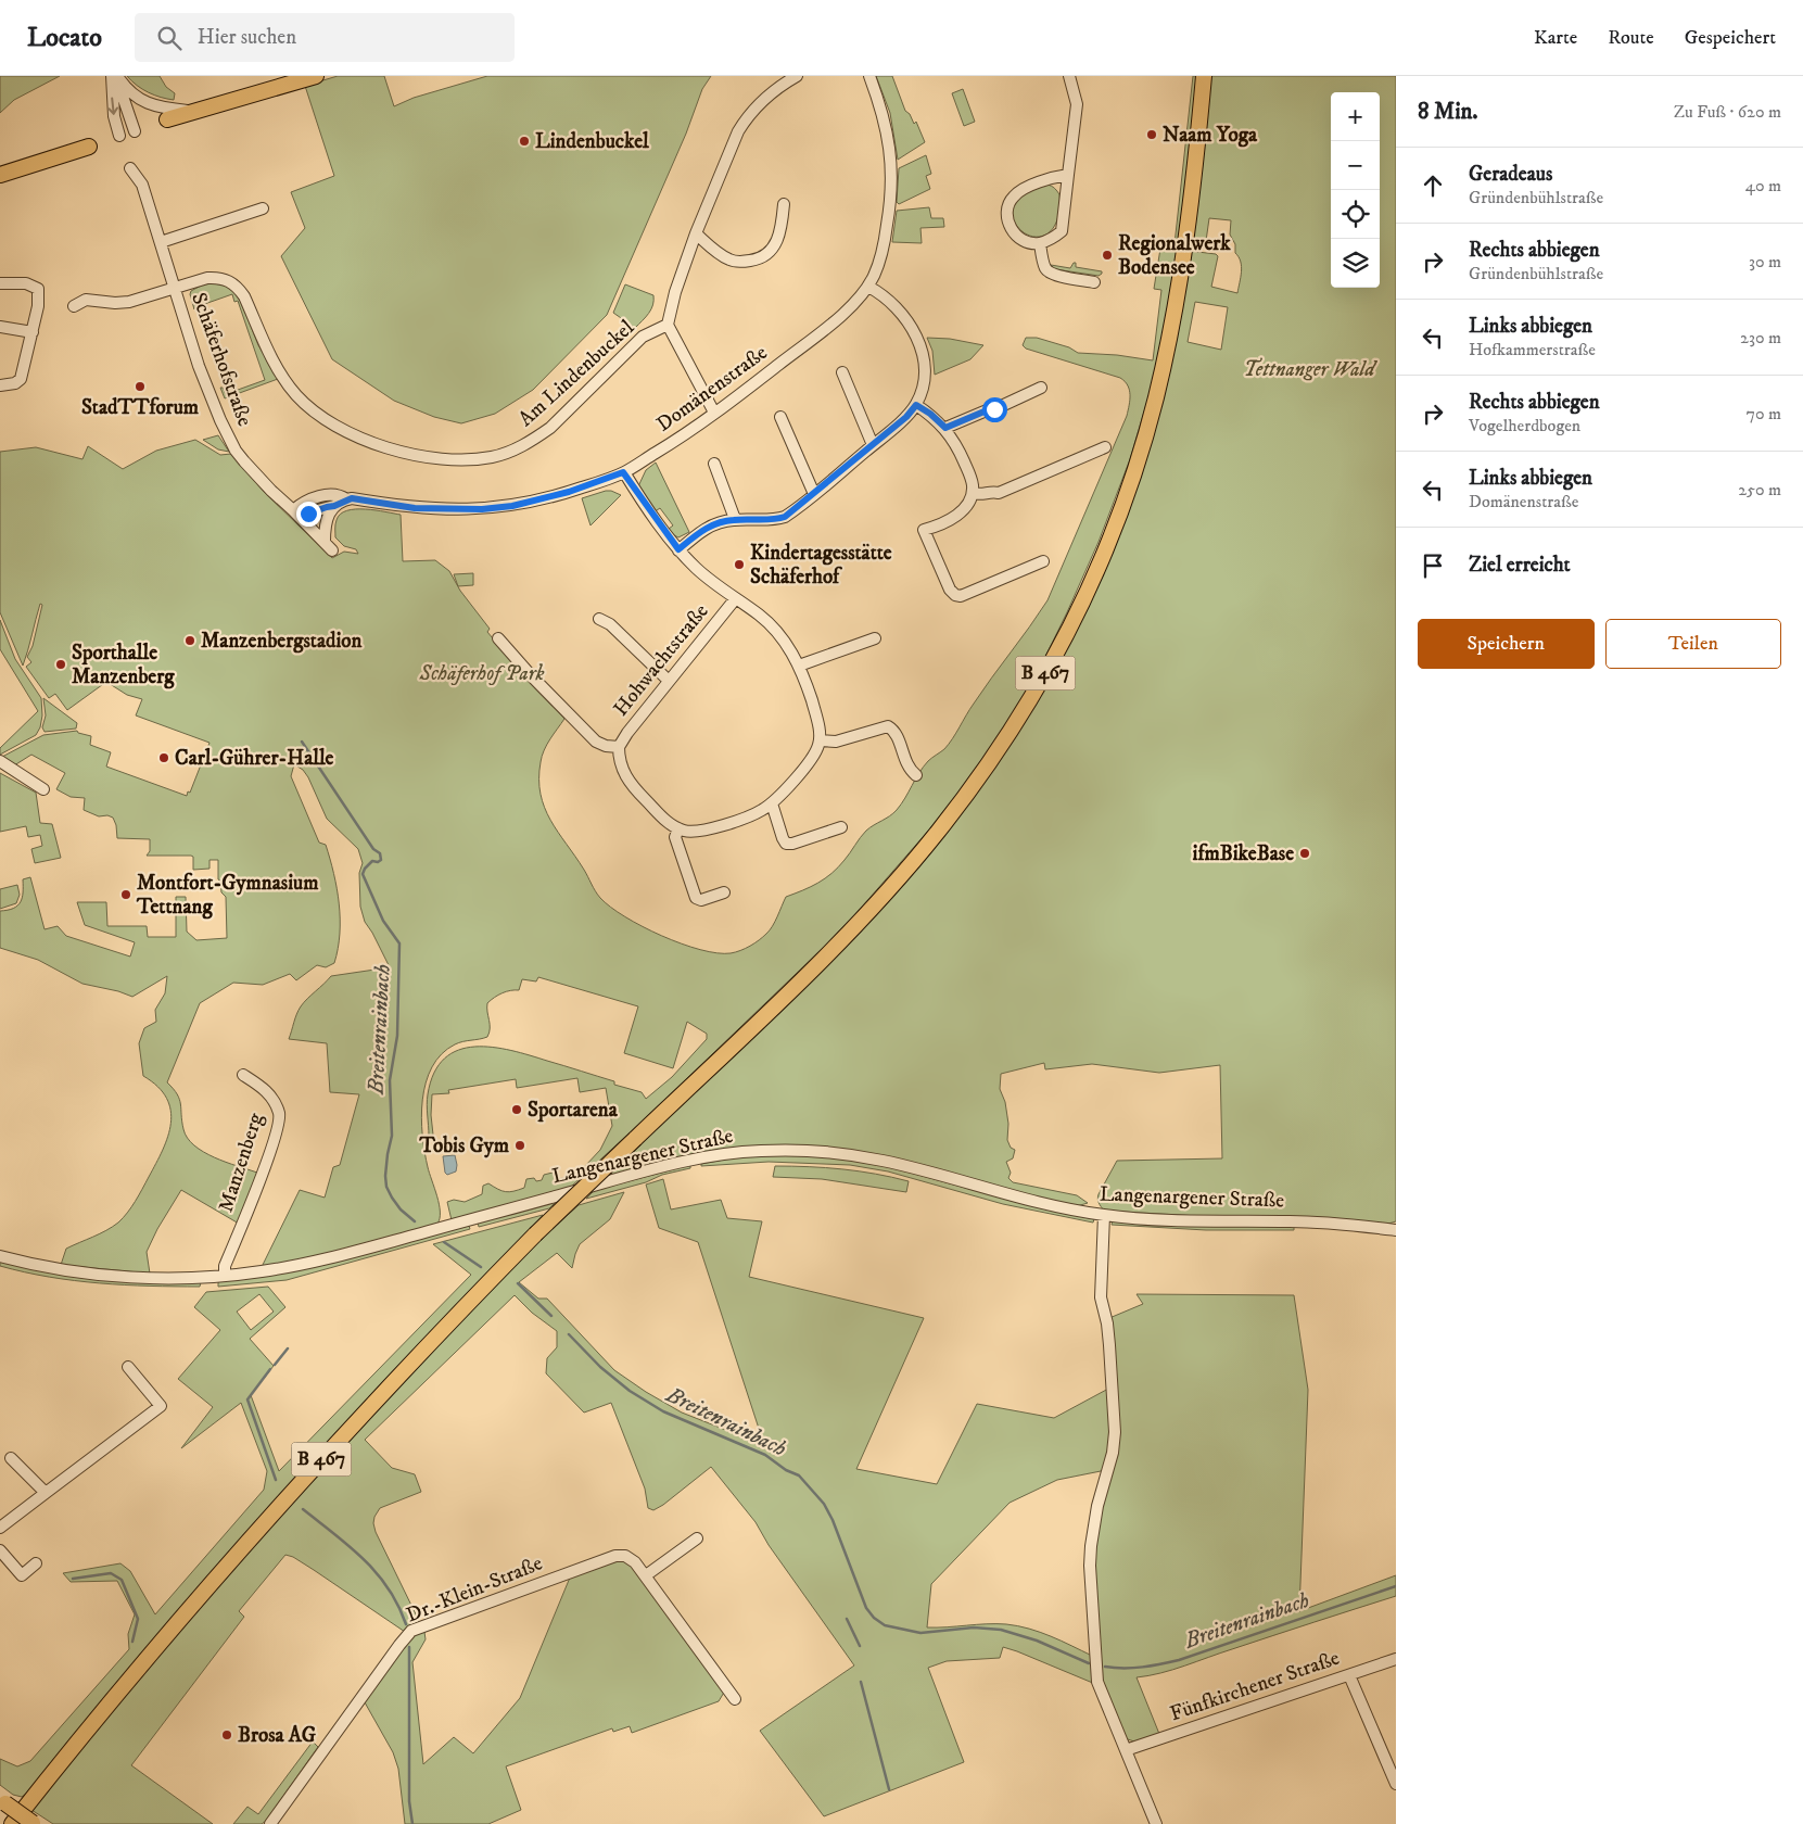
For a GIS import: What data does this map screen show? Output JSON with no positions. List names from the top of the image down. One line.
{"streets":{"main road":["B 467"],"street":["Schäferhofstraße","Am Lindenbuckel","Domänenstraße","Hohwachtstraße","Langenargener Straße","Manzenberg","Dr.-Klein-Straße","Fünfkirchener Straße"]},"crossings":[["Schäferhofstraße","Am Lindenbuckel"],["Schäferhofstraße","Domänenstraße"],["Am Lindenbuckel","Domänenstraße"],["Langenargener Straße","Manzenberg"]],"water":["Breitenrainbach"],"parks":["Tettnanger Wald","Schäferhof Park"],"places":["Naam Yoga","Lindenbuckel","Regionalwerk Bodensee","StadTTforum","Kindertagesstätte Schäferhof","Manzenbergstadion","Sporthalle Manzenberg","Carl-Gührer-Halle","ifmBikeBase","Montfort-Gymnasium Tettnang","Sportarena","Tobis Gym","Brosa AG"],"page":{"header":"Locato","search":"Hier suchen","nav":["Karte","Route","Gespeichert"],"heading":["8 Min.","Zu Fuß · 620 m"],"map_buttons":["+","−"],"list":[["Geradeaus","Gründenbühlstraße","40 m"],["Rechts abbiegen","Gründenbühlstraße","30 m"],["Links abbiegen","Hofkammerstraße","230 m"],["Rechts abbiegen","Vogelherdbogen","70 m"],["Links abbiegen","Domänenstraße","250 m"],"Ziel erreicht"],"buttons":["Speichern","Teilen"]}}
